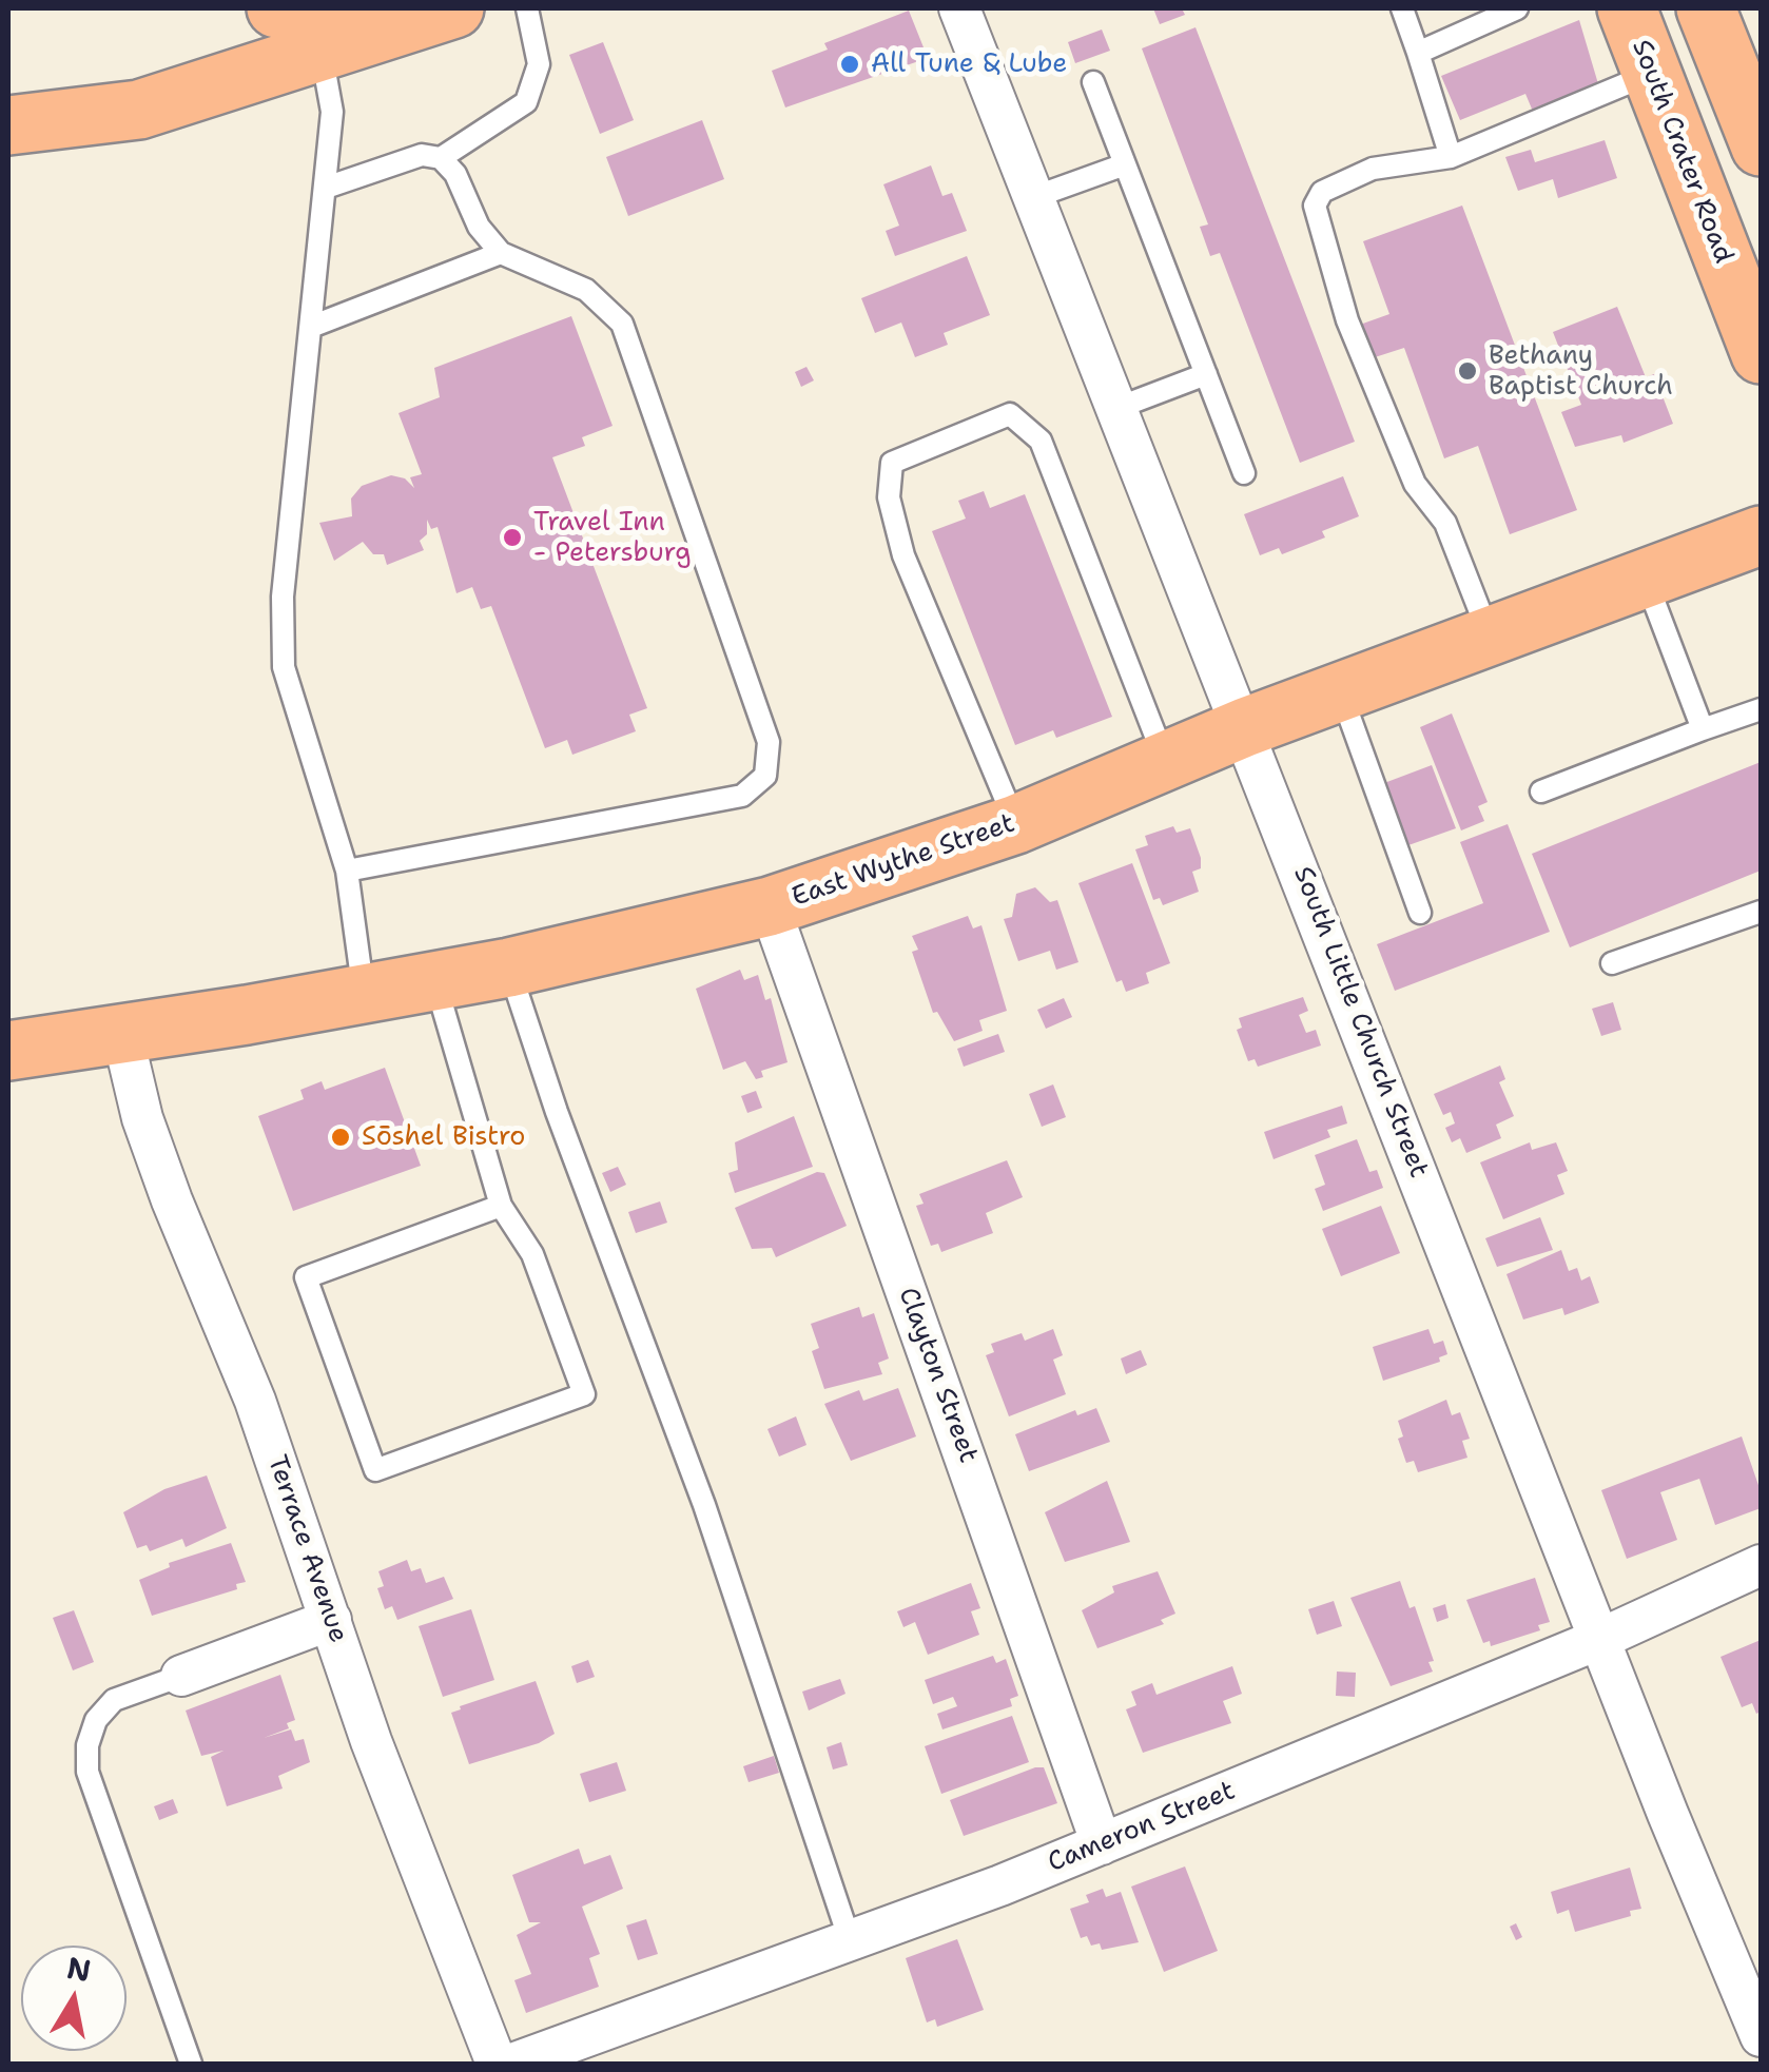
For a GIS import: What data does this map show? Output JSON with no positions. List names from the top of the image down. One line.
{"streets":{"main road":["South Crater Road","East Wythe Street"],"street":["South Little Church Street","Clayton Street","Terrace Avenue","Cameron Street"]},"crossings":[["East Wythe Street","South Little Church Street"],["East Wythe Street","Clayton Street"],["East Wythe Street","Terrace Avenue"],["South Little Church Street","Cameron Street"],["Clayton Street","Cameron Street"]],"places":["All Tune & Lube","Bethany Baptist Church","Travel Inn - Petersburg","Sōshel Bistro"],"north":"top"}
